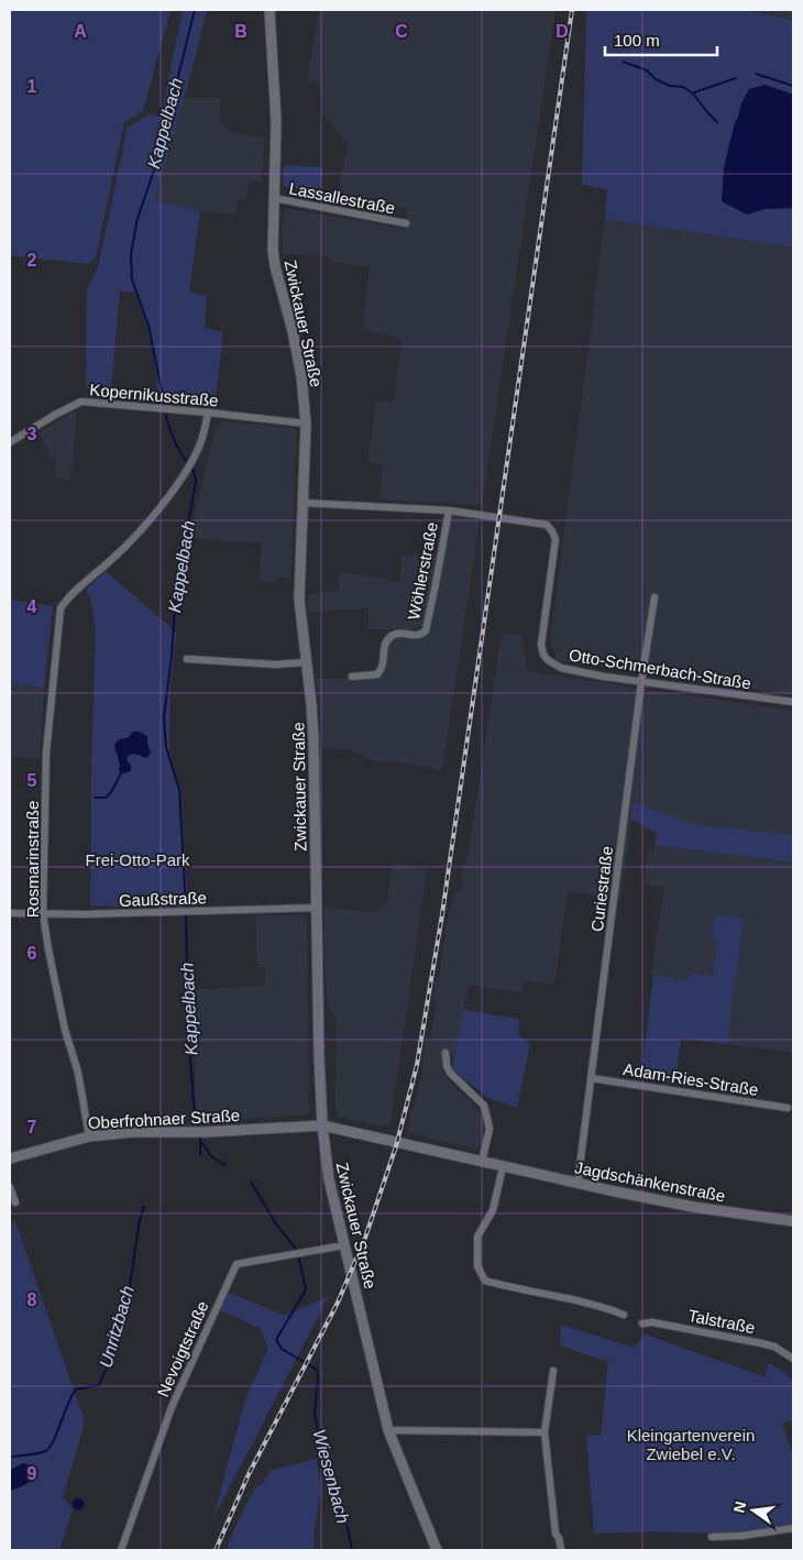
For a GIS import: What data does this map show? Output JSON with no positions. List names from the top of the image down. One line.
{"streets":{"main road":["Zwickauer Straße","Oberfrohnaer Straße","Jagdschänkenstraße"],"street":["Lassallestraße","Kopernikusstraße","Wöhlerstraße","Otto-Schmerbach-Straße","Rosmarinstraße","Curiestraße","Gaußstraße","Adam-Ries-Straße","Talstraße","Nevoigtstraße"]},"crossings":[["Lassallestraße","Zwickauer Straße"],["Zwickauer Straße","Kopernikusstraße"],["Zwickauer Straße","Otto-Schmerbach-Straße"],["Zwickauer Straße","Gaußstraße"],["Zwickauer Straße","Oberfrohnaer Straße"],["Zwickauer Straße","Jagdschänkenstraße"],["Zwickauer Straße","Nevoigtstraße"],["Kopernikusstraße","Rosmarinstraße"],["Wöhlerstraße","Otto-Schmerbach-Straße"],["Otto-Schmerbach-Straße","Curiestraße"],["Rosmarinstraße","Gaußstraße"],["Rosmarinstraße","Oberfrohnaer Straße"],["Curiestraße","Adam-Ries-Straße"],["Curiestraße","Jagdschänkenstraße"],["Oberfrohnaer Straße","Jagdschänkenstraße"]],"water":["Kappelbach","Unritzbach","Wiesenbach"],"parks":["Frei-Otto-Park","Kleingartenverein Zwiebel e.V."],"scale_bar":"100 m","north":"left","grid":{"columns":["A","B","C","D"],"rows":["1","2","3","4","5","6","7","8","9"]}}
